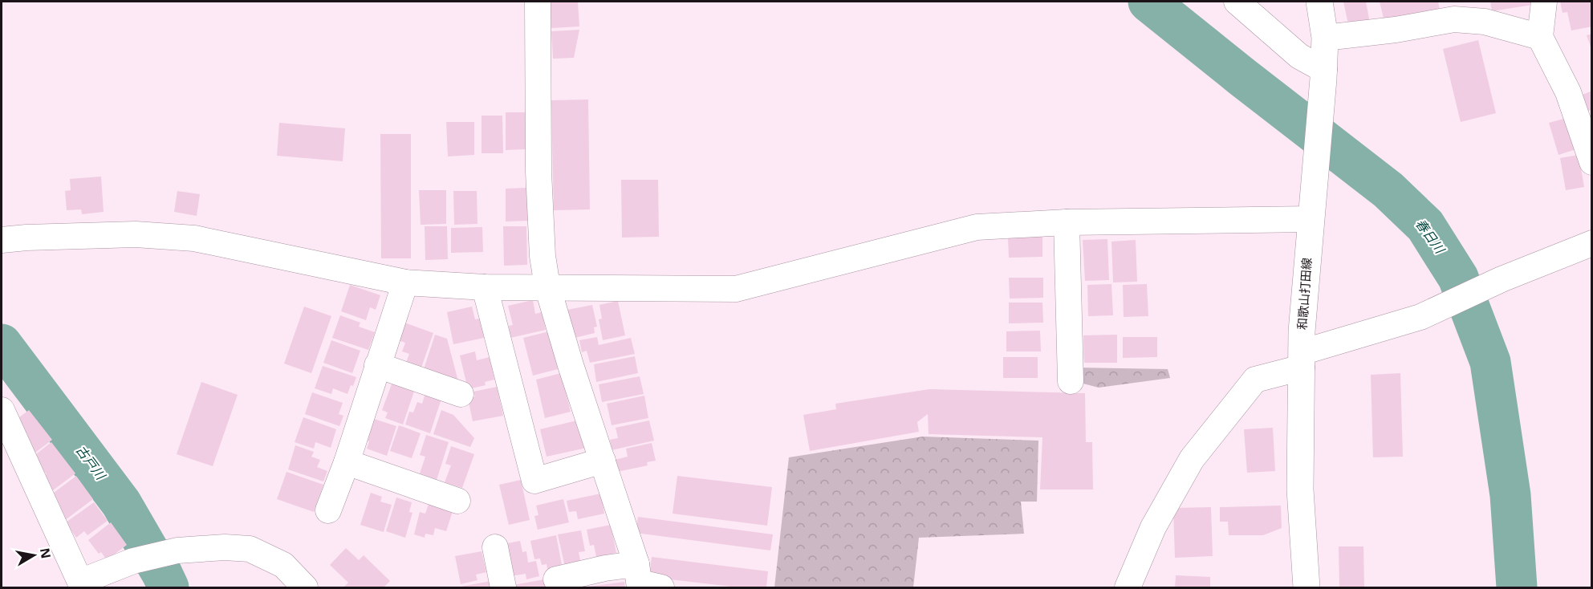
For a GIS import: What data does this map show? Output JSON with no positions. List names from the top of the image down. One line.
{"streets":{"main road":["和歌山打田線"]},"water":["春日川","古戸川"],"north":"right"}
